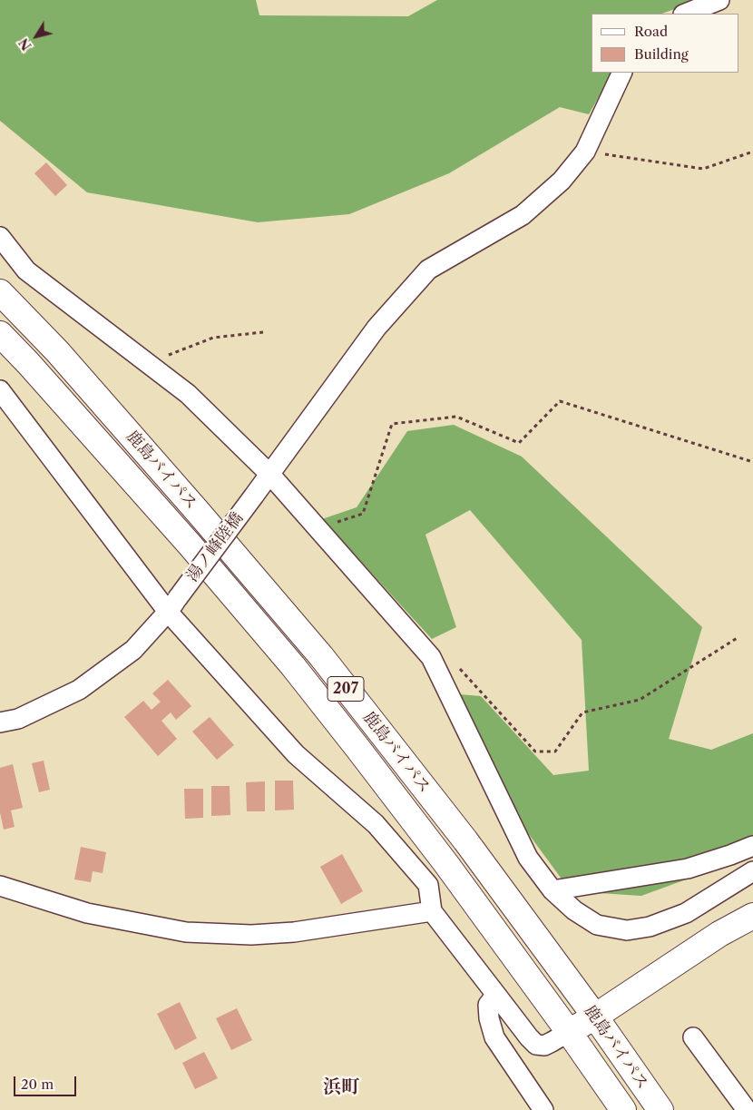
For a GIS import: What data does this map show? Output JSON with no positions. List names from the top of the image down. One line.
{"streets":{"main road":["鹿島バイパス","207"],"street":["湯ノ峰陸橋"]},"districts":["浜町"],"legend":["Road","Building"],"scale_bar":"20 m","north":"bottom left"}
